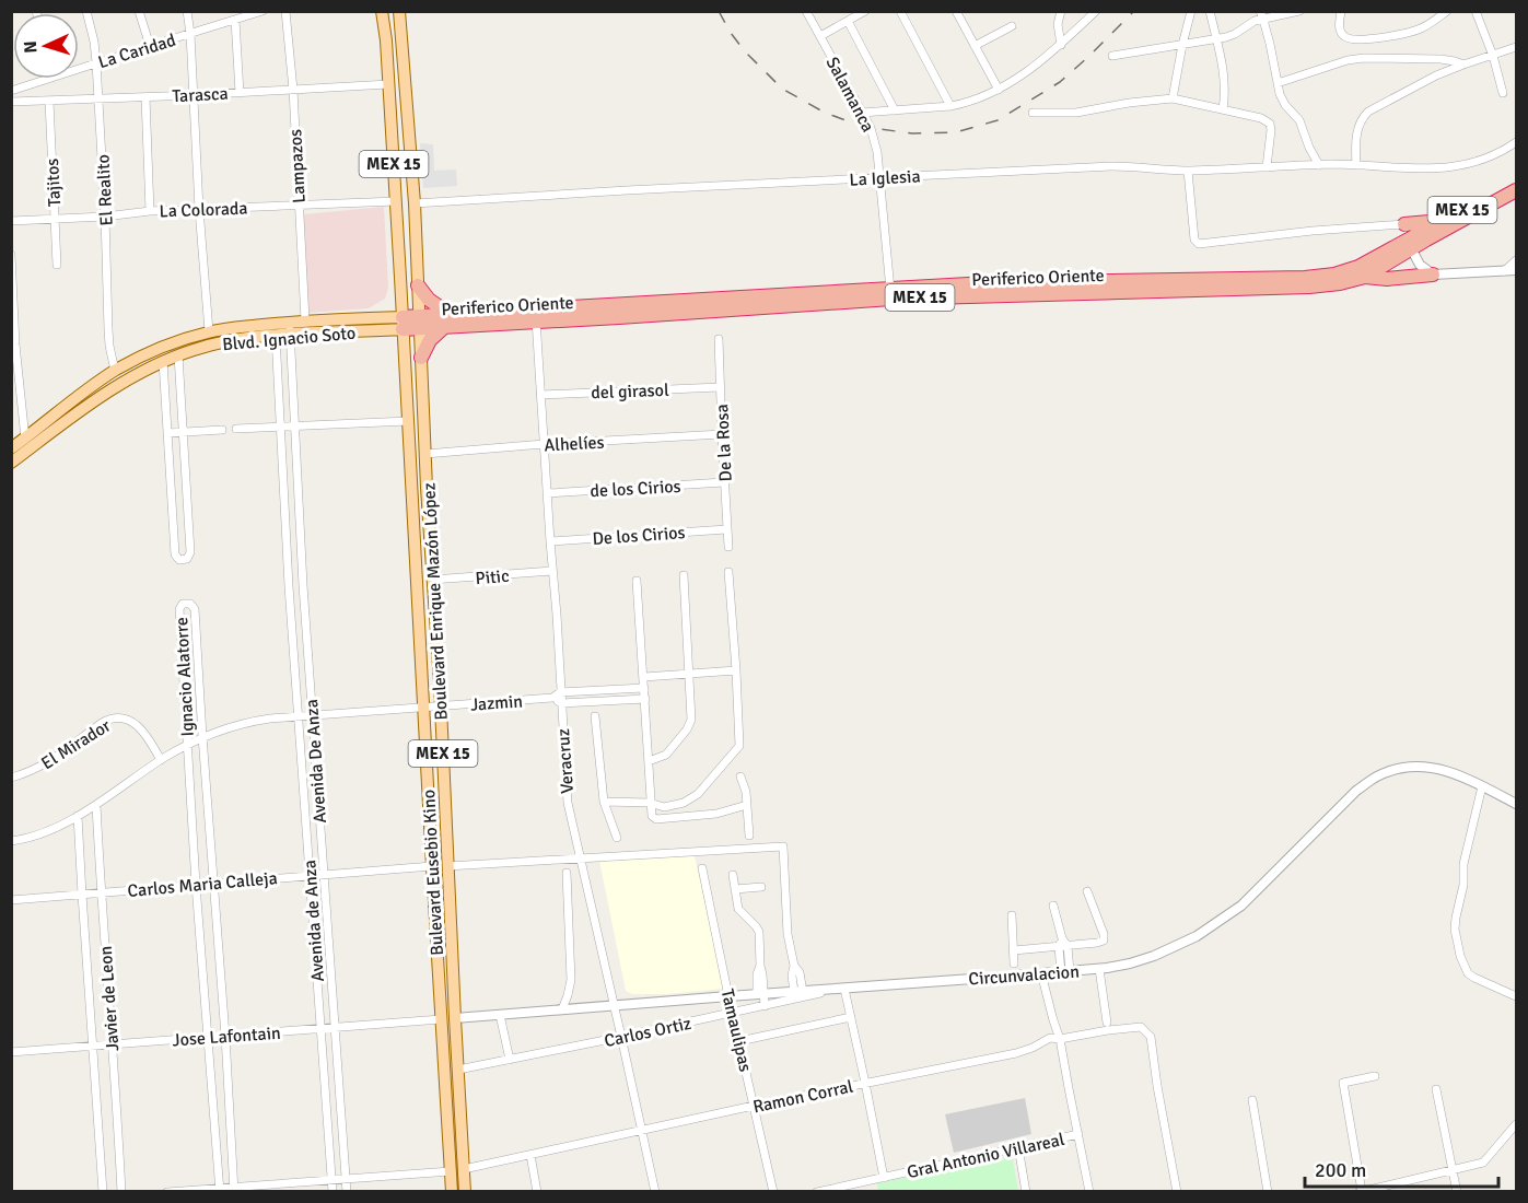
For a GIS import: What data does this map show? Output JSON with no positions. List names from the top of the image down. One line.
{"streets":{"highway":["MEX 15","Periferico Oriente"],"main road":["Blvd. Ignacio Soto","Boulevard Enrique Mazón López","Bulevard Eusebio Kino"],"street":["La Caridad","Tarasca","Salamanca","Lampazos","La Iglesia","Tajitos","El Realito","La Colorada","del girasol","Alhelíes","De la Rosa","de los Cirios","De los Cirios","Pitic","Ignacio Alatorre","Jazmin","El Mirador","Avenida De Anza","Veracruz","Carlos Maria Calleja","Avenida de Anza","Circunvalacion","Javier de Leon","Tamaulipas","Carlos Ortiz","Jose Lafontain","Ramon Corral","Gral Antonio Villareal"]},"crossings":[["La Caridad","El Realito"],["Tarasca","MEX 15"],["Tarasca","Lampazos"],["Tarasca","Tajitos"],["Tarasca","El Realito"],["Salamanca","La Iglesia"],["Salamanca","Periferico Oriente"],["MEX 15","La Colorada"],["MEX 15","Periferico Oriente"],["MEX 15","Blvd. Ignacio Soto"],["MEX 15","Bulevard Eusebio Kino"],["Lampazos","La Colorada"],["Lampazos","Blvd. Ignacio Soto"],["La Iglesia","Boulevard Enrique Mazón López"],["Tajitos","La Colorada"],["El Realito","La Colorada"],["El Realito","Blvd. Ignacio Soto"],["Periferico Oriente","Blvd. Ignacio Soto"],["Periferico Oriente","Boulevard Enrique Mazón López"],["Periferico Oriente","Veracruz"],["Periferico Oriente","Bulevard Eusebio Kino"],["Blvd. Ignacio Soto","Avenida De Anza"],["Blvd. Ignacio Soto","Bulevard Eusebio Kino"],["Blvd. Ignacio Soto","Avenida de Anza"],["del girasol","De la Rosa"],["del girasol","Veracruz"],["Alhelíes","De la Rosa"],["Alhelíes","Boulevard Enrique Mazón López"],["Alhelíes","Veracruz"],["De la Rosa","de los Cirios"],["De la Rosa","De los Cirios"],["de los Cirios","Veracruz"],["De los Cirios","Veracruz"],["Pitic","Boulevard Enrique Mazón López"],["Pitic","Veracruz"],["Boulevard Enrique Mazón López","Jazmin"],["Boulevard Enrique Mazón López","Bulevard Eusebio Kino"],["Boulevard Enrique Mazón López","Circunvalacion"],["Boulevard Enrique Mazón López","Carlos Ortiz"],["Boulevard Enrique Mazón López","Ramon Corral"],["Ignacio Alatorre","Jazmin"],["Ignacio Alatorre","Carlos Maria Calleja"],["Ignacio Alatorre","Jose Lafontain"],["Ignacio Alatorre","Ramon Corral"],["Jazmin","El Mirador"],["Jazmin","Avenida De Anza"],["Jazmin","Bulevard Eusebio Kino"],["Jazmin","Avenida de Anza"],["Jazmin","Javier de Leon"],["Avenida De Anza","Carlos Maria Calleja"],["Avenida De Anza","Jose Lafontain"],["Avenida De Anza","Ramon Corral"],["Veracruz","Circunvalacion"],["Veracruz","Carlos Ortiz"],["Veracruz","Ramon Corral"],["Bulevard Eusebio Kino","Carlos Maria Calleja"],["Bulevard Eusebio Kino","Jose Lafontain"],["Bulevard Eusebio Kino","Ramon Corral"],["Carlos Maria Calleja","Avenida de Anza"],["Carlos Maria Calleja","Javier de Leon"],["Avenida de Anza","Jose Lafontain"],["Avenida de Anza","Ramon Corral"],["Circunvalacion","Tamaulipas"],["Circunvalacion","Carlos Ortiz"],["Javier de Leon","Jose Lafontain"],["Tamaulipas","Carlos Ortiz"],["Tamaulipas","Ramon Corral"]],"scale_bar":"200 m","north":"left"}
